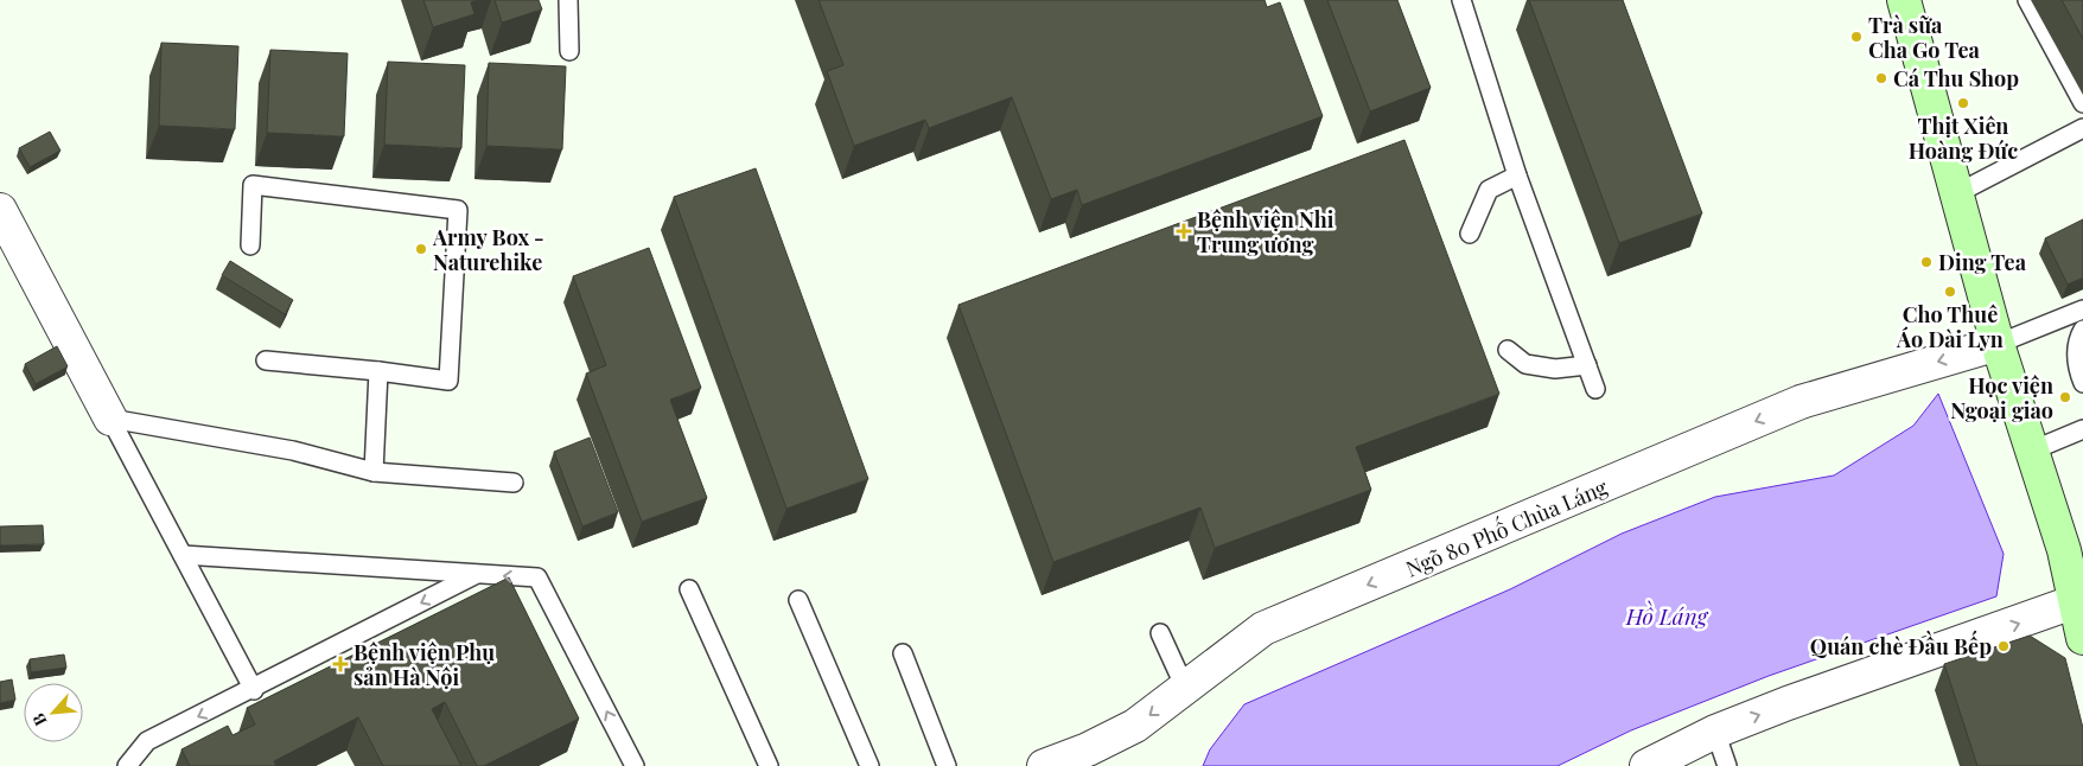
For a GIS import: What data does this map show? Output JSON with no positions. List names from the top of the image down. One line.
{"streets":{"street":["Ngõ 80 Phố Chùa Láng"]},"water":["Hồ Láng"],"places":{"other":["Trà sữa Cha Go Tea","Cá Thu Shop","Thịt Xiên Hoàng Đức","Army Box - Naturehike","Ding Tea","Cho Thuê Áo Dài Lyn","Học viện Ngoại giao","Quán chè Đầu Bếp"],"health":["Bệnh viện Nhi Trung ương","Bệnh viện Phụ sản Hà Nội"]},"north":"bottom left"}
